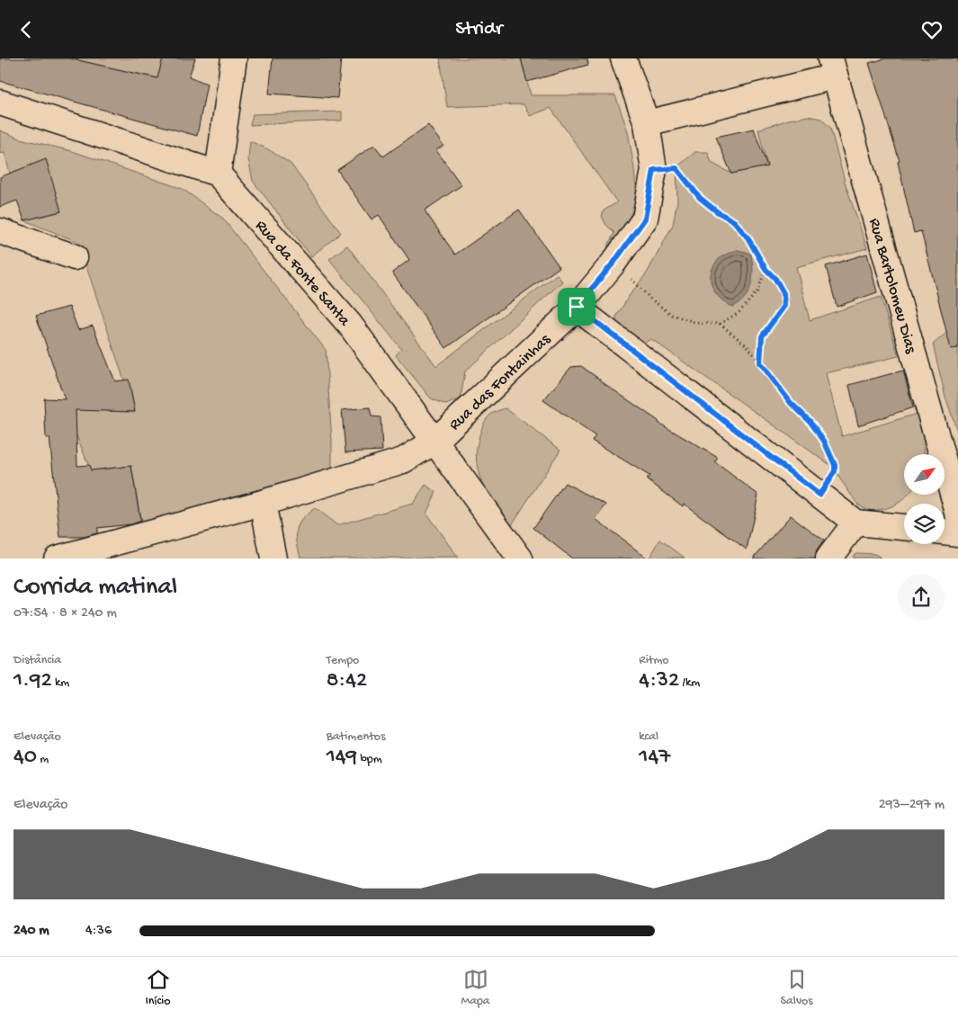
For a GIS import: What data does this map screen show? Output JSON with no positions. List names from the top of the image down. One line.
{"streets":{"street":["Rua da Fonte Santa","Rua Bartolomeu Dias","Rua das Fontainhas"]},"crossings":[["Rua da Fonte Santa","Rua das Fontainhas"]],"north":"top right","page":{"header":"Stridr","heading":["Corrida matinal","07:54 · 8 × 240 m"],"stats":[["Distância","1.92 km"],["Tempo","8:42"],["Ritmo","4:32 /km"],["Elevação","40 m"],["Batimentos","149 bpm"],["kcal","147"]],"chart":["Elevação","293–297 m"],"list":[{"name":"240 m","note":"4:36"}],"tabs":["Início","Mapa","Salvos"]}}
